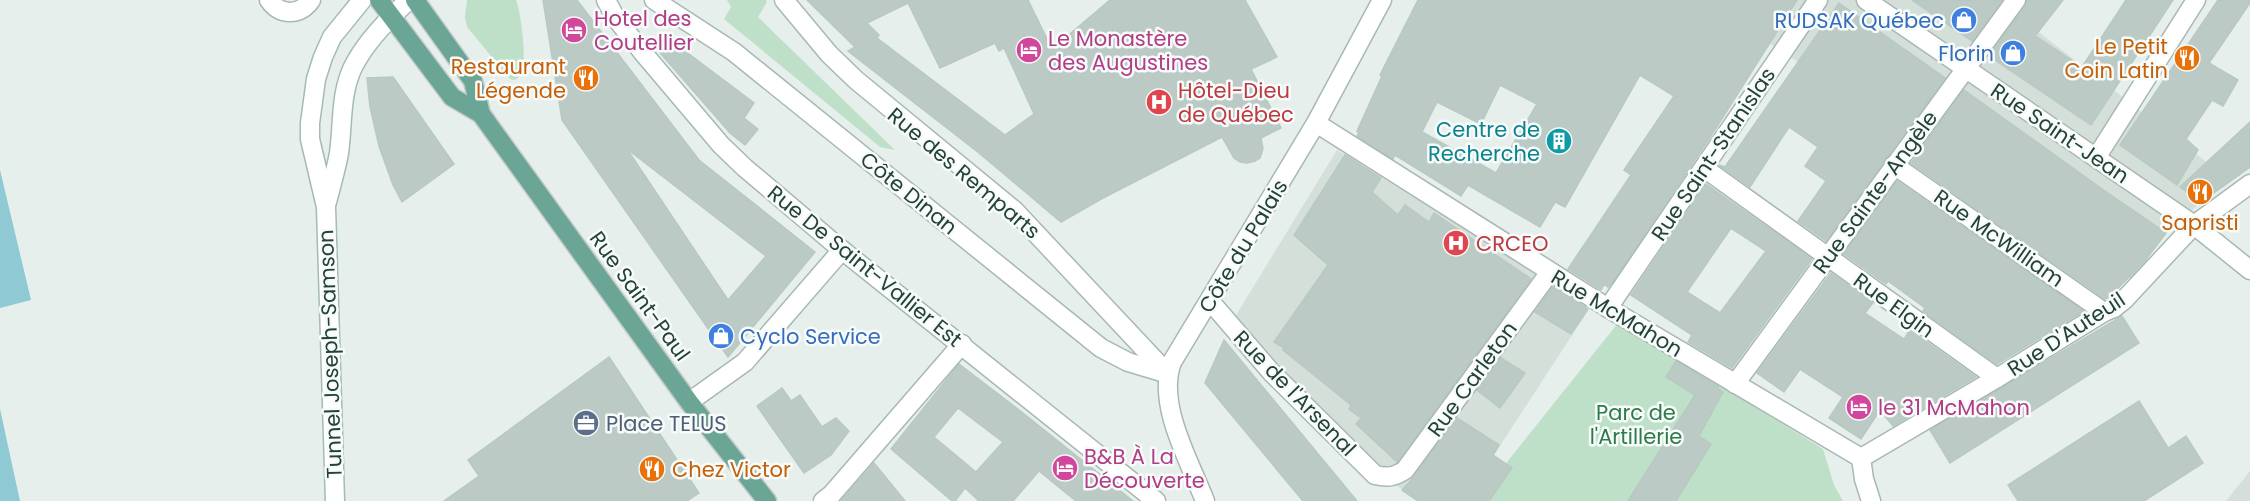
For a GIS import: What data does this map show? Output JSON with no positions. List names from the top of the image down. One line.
{"streets":{"main road":["Rue Saint-Paul"],"street":["Rue Saint-Jean","Rue Saint-Stanislas","Rue des Remparts","Rue Sainte-Angèle","Côte Dinan","Rue McWilliam","Côte du Palais","Rue De Saint-Vallier Est","Rue Elgin","Rue McMahon","Rue D'Auteuil","Tunnel Joseph-Samson","Rue Carleton","Rue de l'Arsenal"]},"crossings":[["Rue Saint-Jean","Rue Sainte-Angèle"],["Rue Saint-Jean","Rue D'Auteuil"],["Rue Saint-Stanislas","Rue Elgin"],["Rue Saint-Stanislas","Rue McMahon"],["Rue des Remparts","Côte Dinan"],["Rue des Remparts","Côte du Palais"],["Rue Sainte-Angèle","Rue McWilliam"],["Rue Sainte-Angèle","Rue Elgin"],["Rue Sainte-Angèle","Rue McMahon"],["Côte Dinan","Côte du Palais"],["Rue McWilliam","Rue D'Auteuil"],["Côte du Palais","Rue McMahon"],["Côte du Palais","Rue de l'Arsenal"],["Rue Saint-Paul","Tunnel Joseph-Samson"],["Rue Elgin","Rue D'Auteuil"],["Rue McMahon","Rue D'Auteuil"],["Rue McMahon","Rue Carleton"],["Rue Carleton","Rue de l'Arsenal"]],"parks":["Parc de l'Artillerie"],"places":{"shop":["RUDSAK Québec","Florin","Cyclo Service"],"hotel":["Hotel des Coutellier","Le Monastère des Augustines","le 31 McMahon","B&B À La Découverte"],"restaurant":["Le Petit Coin Latin","Restaurant Légende","Sapristi","Chez Victor"],"hospital":["Hôtel-Dieu de Québec","CRCEO"],"building":["Centre de Recherche"],"office":["Place TELUS"]}}
